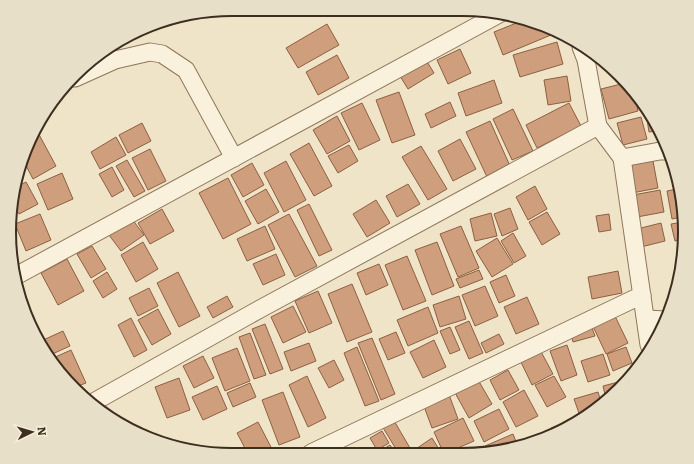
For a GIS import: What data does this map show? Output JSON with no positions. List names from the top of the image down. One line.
{"north":"right"}
